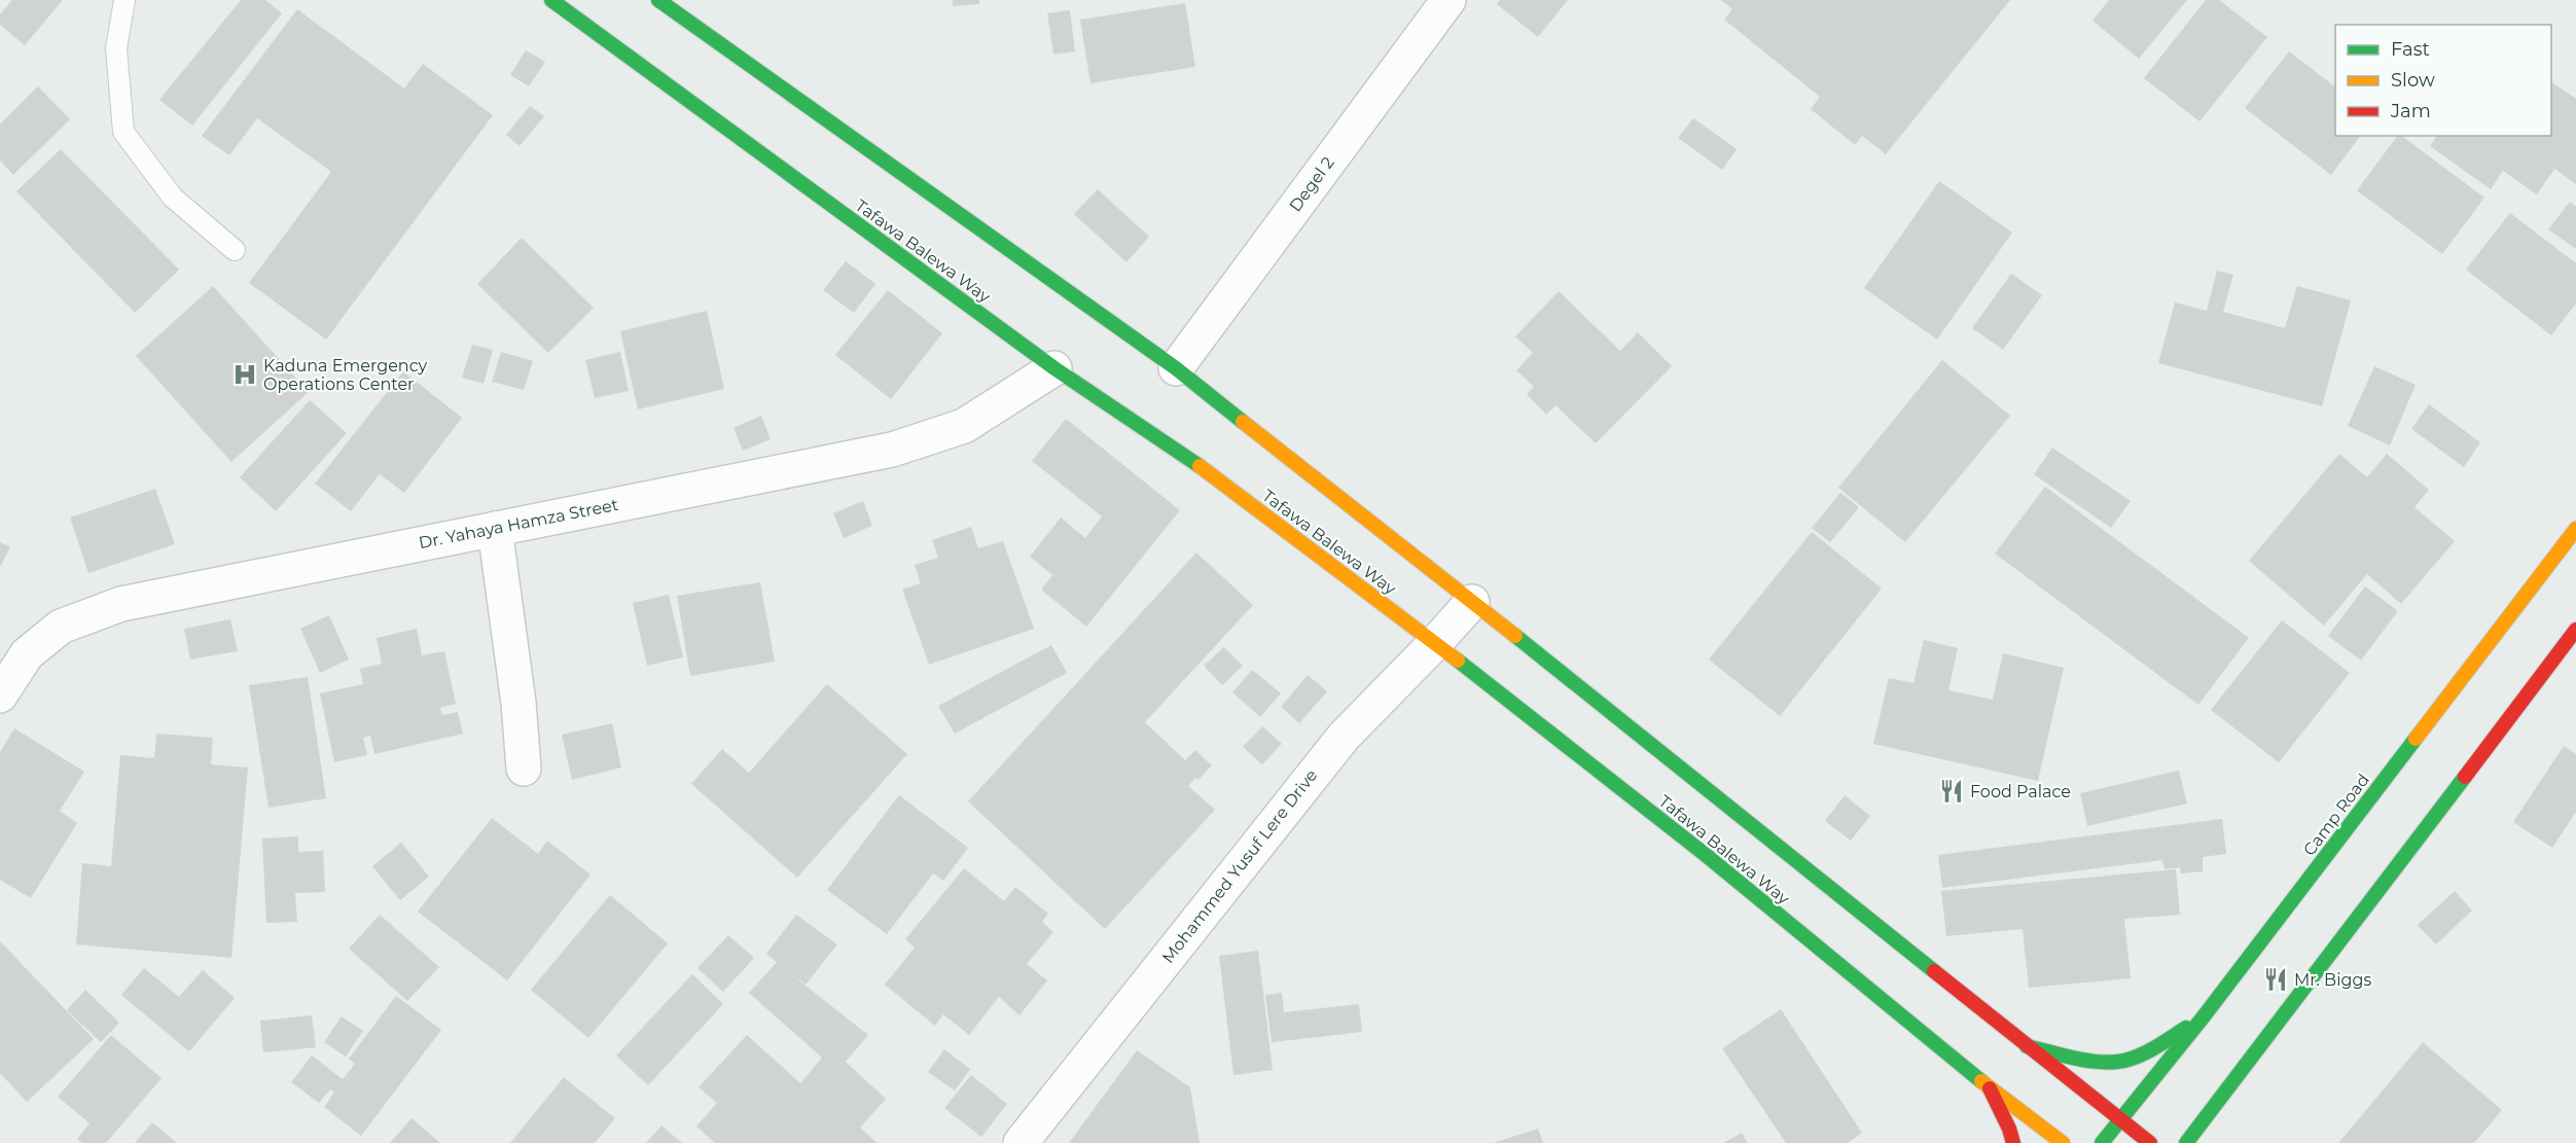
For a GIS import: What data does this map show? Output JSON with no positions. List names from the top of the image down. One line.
{"streets":{"main road":["Tafawa Balewa Way","Camp Road"],"street":["Degel 2","Dr. Yahaya Hamza Street","Mohammed Yusuf Lere Drive"]},"crossings":[["Tafawa Balewa Way","Dr. Yahaya Hamza Street"],["Tafawa Balewa Way","Mohammed Yusuf Lere Drive"]],"places":{"hospital":["Kaduna Emergency Operations Center"],"restaurant":["Food Palace","Mr. Biggs"]},"legend":["Fast","Slow","Jam"]}
